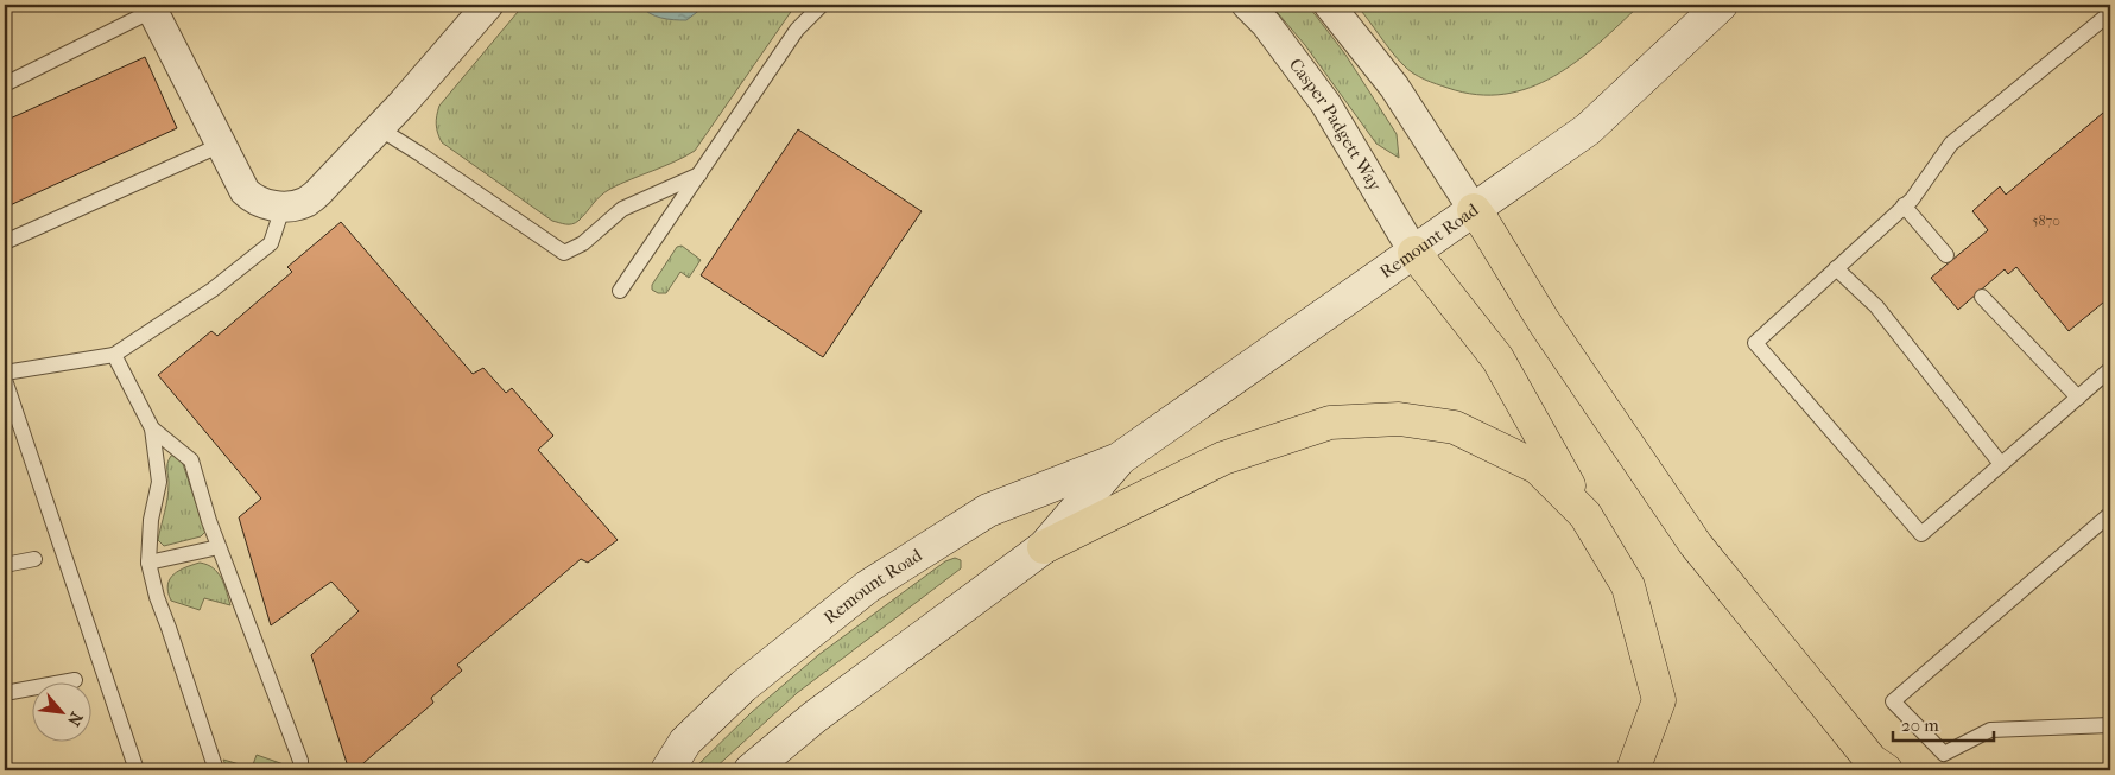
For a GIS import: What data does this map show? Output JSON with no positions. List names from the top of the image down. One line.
{"streets":{"main road":["Remount Road"],"street":["Casper Padgett Way"]},"crossings":[["Casper Padgett Way","Remount Road"]],"house_numbers":["5870"],"scale_bar":"20 m","north":"bottom right"}
